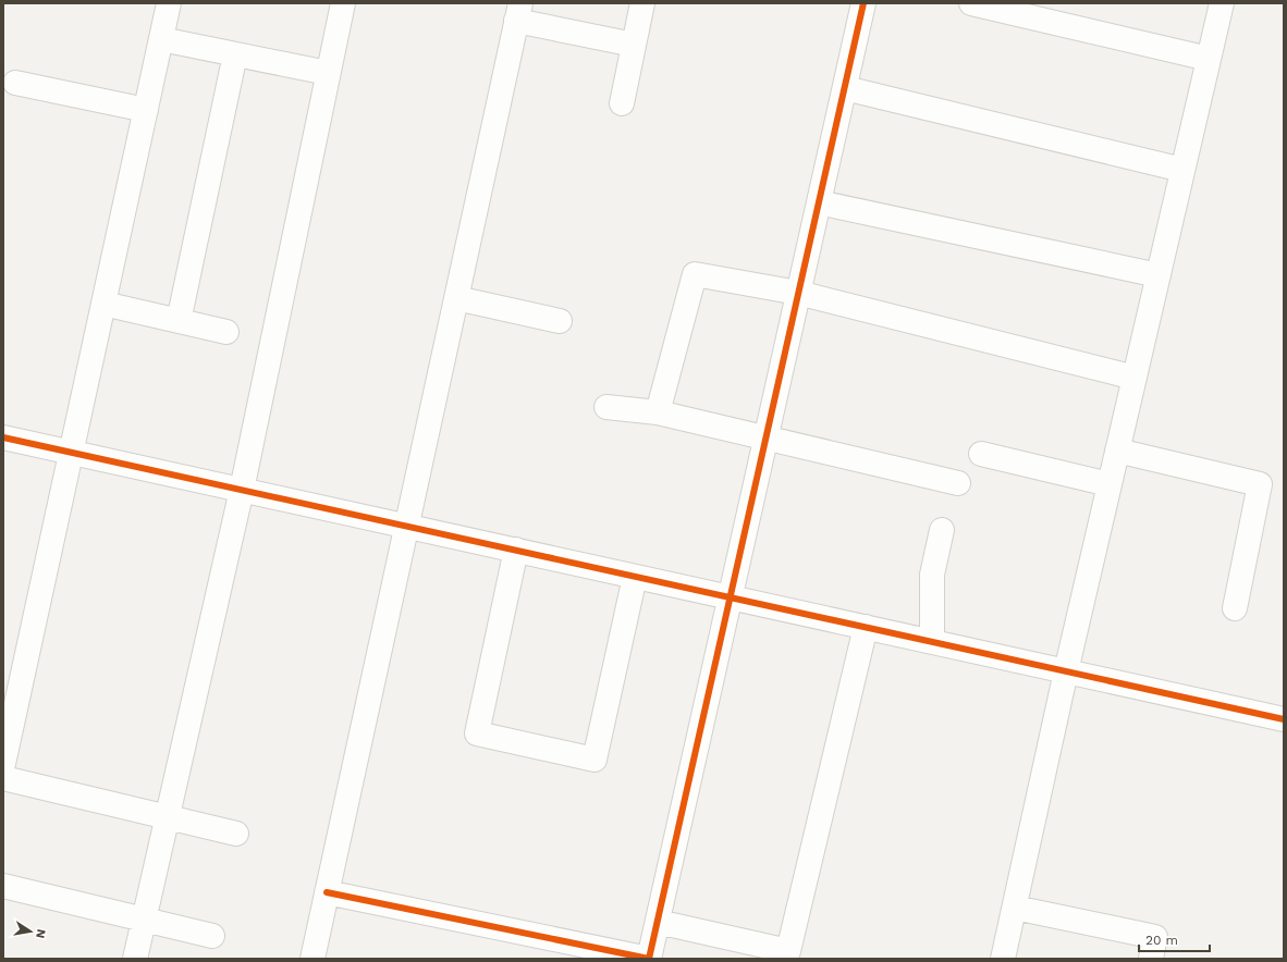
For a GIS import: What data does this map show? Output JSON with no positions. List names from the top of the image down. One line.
{"scale_bar":"20 m","north":"right"}
